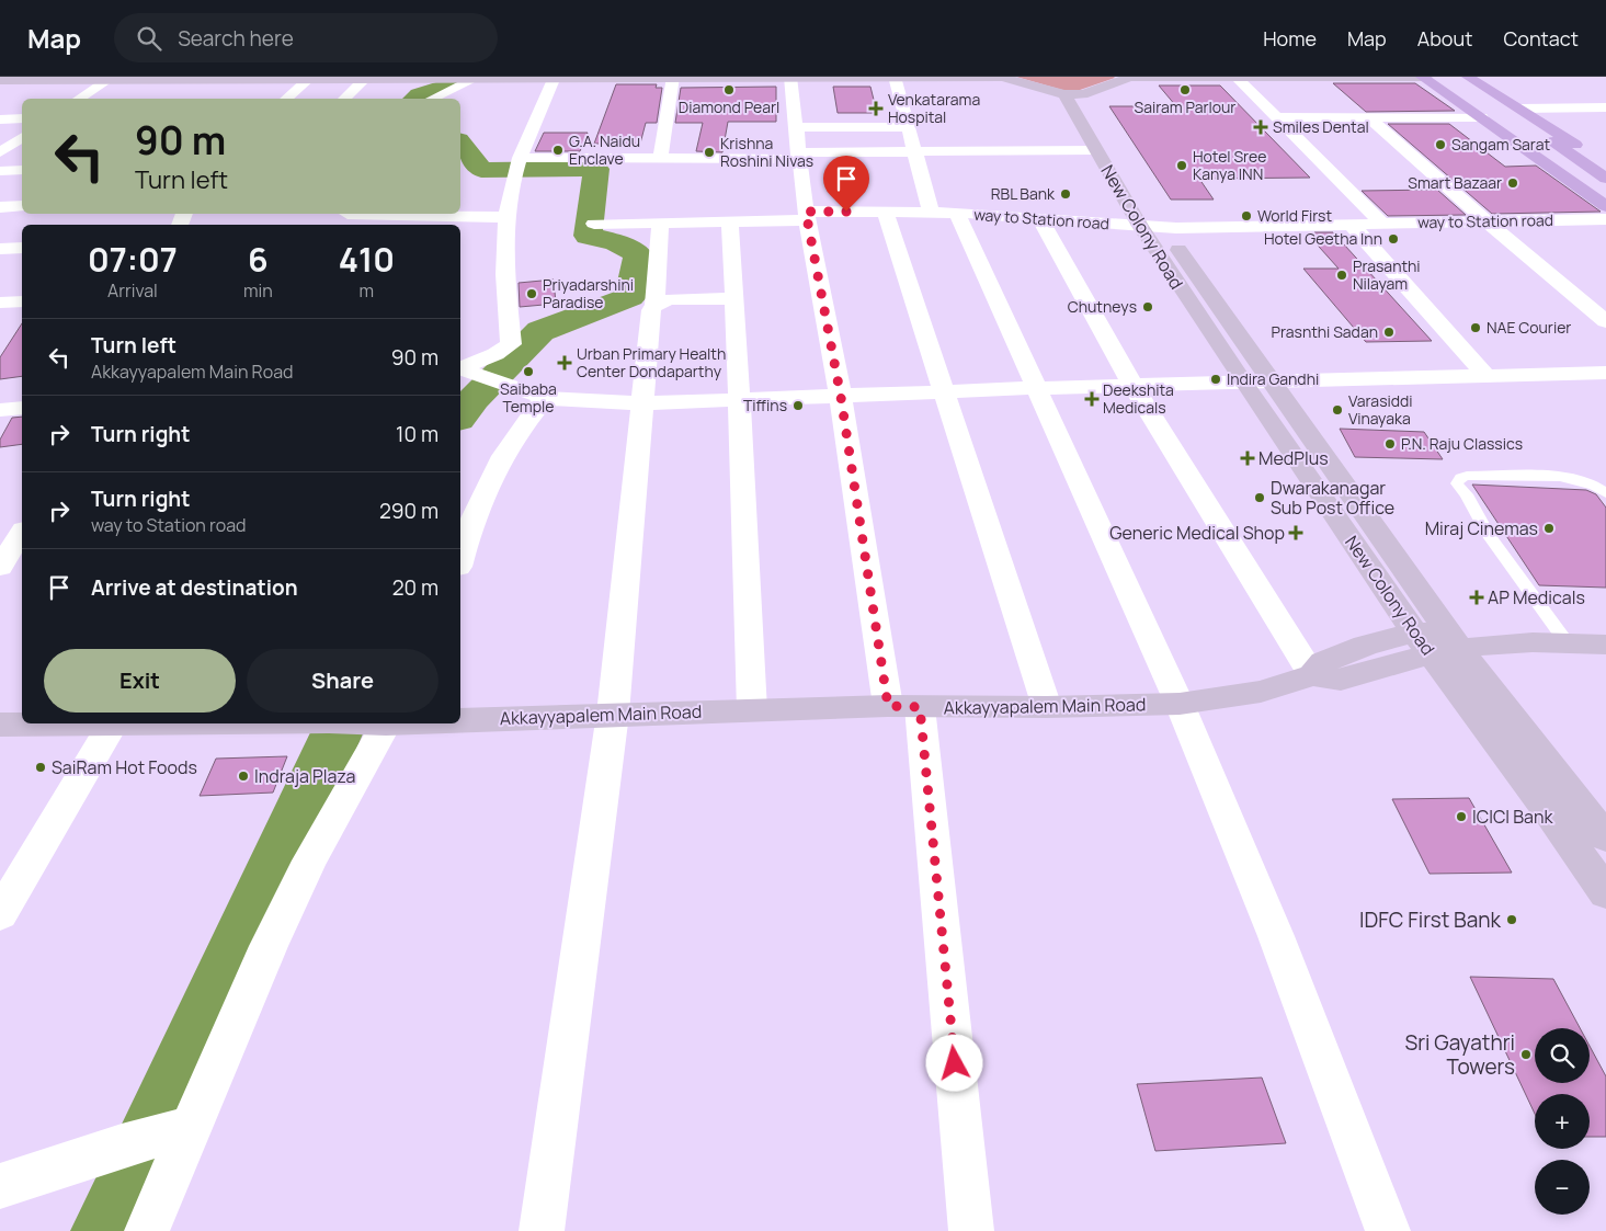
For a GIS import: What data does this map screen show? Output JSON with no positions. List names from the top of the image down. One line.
{"streets":{"main road":["New Colony Road","Akkayyapalem Main Road"],"street":["way to Station road"]},"crossings":[["way to Station road","New Colony Road"],["New Colony Road","Akkayyapalem Main Road"]],"places":{"other":["Diamond Pearl","Sairam Parlour","Sangam Sarat","G.A. Naidu Enclave","Krishna Roshini Nivas","Hotel Sree Kanya INN","Smart Bazaar","RBL Bank","World First","Hotel Geetha Inn","Prasanthi Nilayam","Priyadarshini Paradise","Chutneys","NAE Courier","Prasnthi Sadan","Saibaba Temple","Indira Gandhi","Tiffins","Varasiddi Vinayaka","P.N. Raju Classics","Dwarakanagar Sub Post Office","Miraj Cinemas","SaiRam Hot Foods","Indraja Plaza","ICICI Bank","IDFC First Bank","Sri Gayathri Towers"],"health":["Venkatarama Hospital","Smiles Dental","Urban Primary Health Center Dondaparthy","Deekshita Medicals","MedPlus","Generic Medical Shop","AP Medicals"]},"page":{"header":"Map","search":"Search here","nav":["Home","Map","About","Contact"],"turn":["90 m","Turn left"],"eta":["07:07","Arrival","6","min","410","m"],"list":[{"name":"Turn left","note":"Akkayyapalem Main Road","value":"90 m"},{"name":"Turn right","value":"10 m"},{"name":"Turn right","note":"way to Station road","value":"290 m"},{"name":"Arrive at destination","value":"20 m"}],"buttons":["Exit","Share"],"map_buttons":["+","−"]}}
